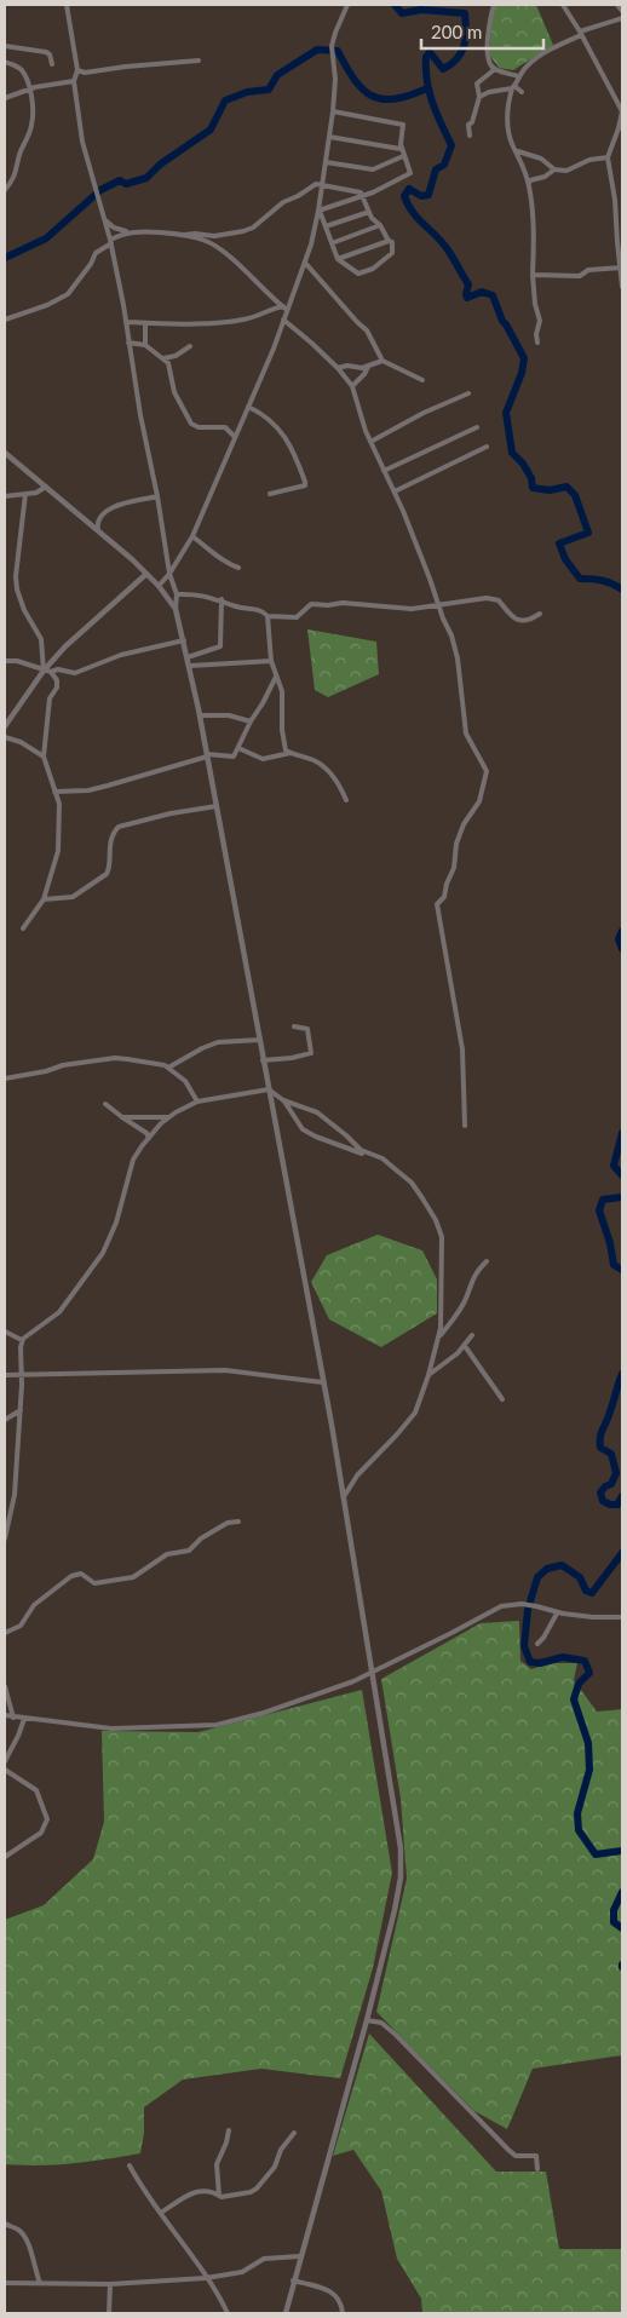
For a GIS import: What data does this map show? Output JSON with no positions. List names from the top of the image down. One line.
{"scale_bar":"200 m"}
